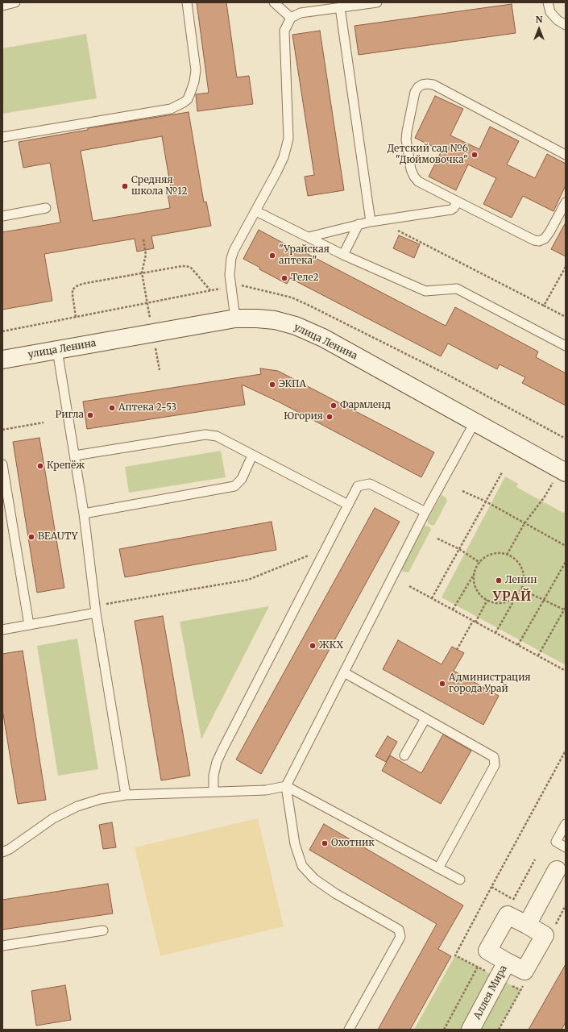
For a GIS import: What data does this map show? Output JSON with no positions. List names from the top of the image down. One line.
{"streets":{"main road":["улица Ленина","Аллея Мира"]},"districts":["УРАЙ"],"places":["Детский сад №6 \"Дюймовочка\"","Средняя школа №12","\"Урайская аптека\"","Теле2","ЭКПА","Фармленд","Аптека 2-53","Ригла","Югория","Крепёж","BEAUTY","Ленин","ЖКХ","Администрация города Урай","Охотник"],"north":"top"}
